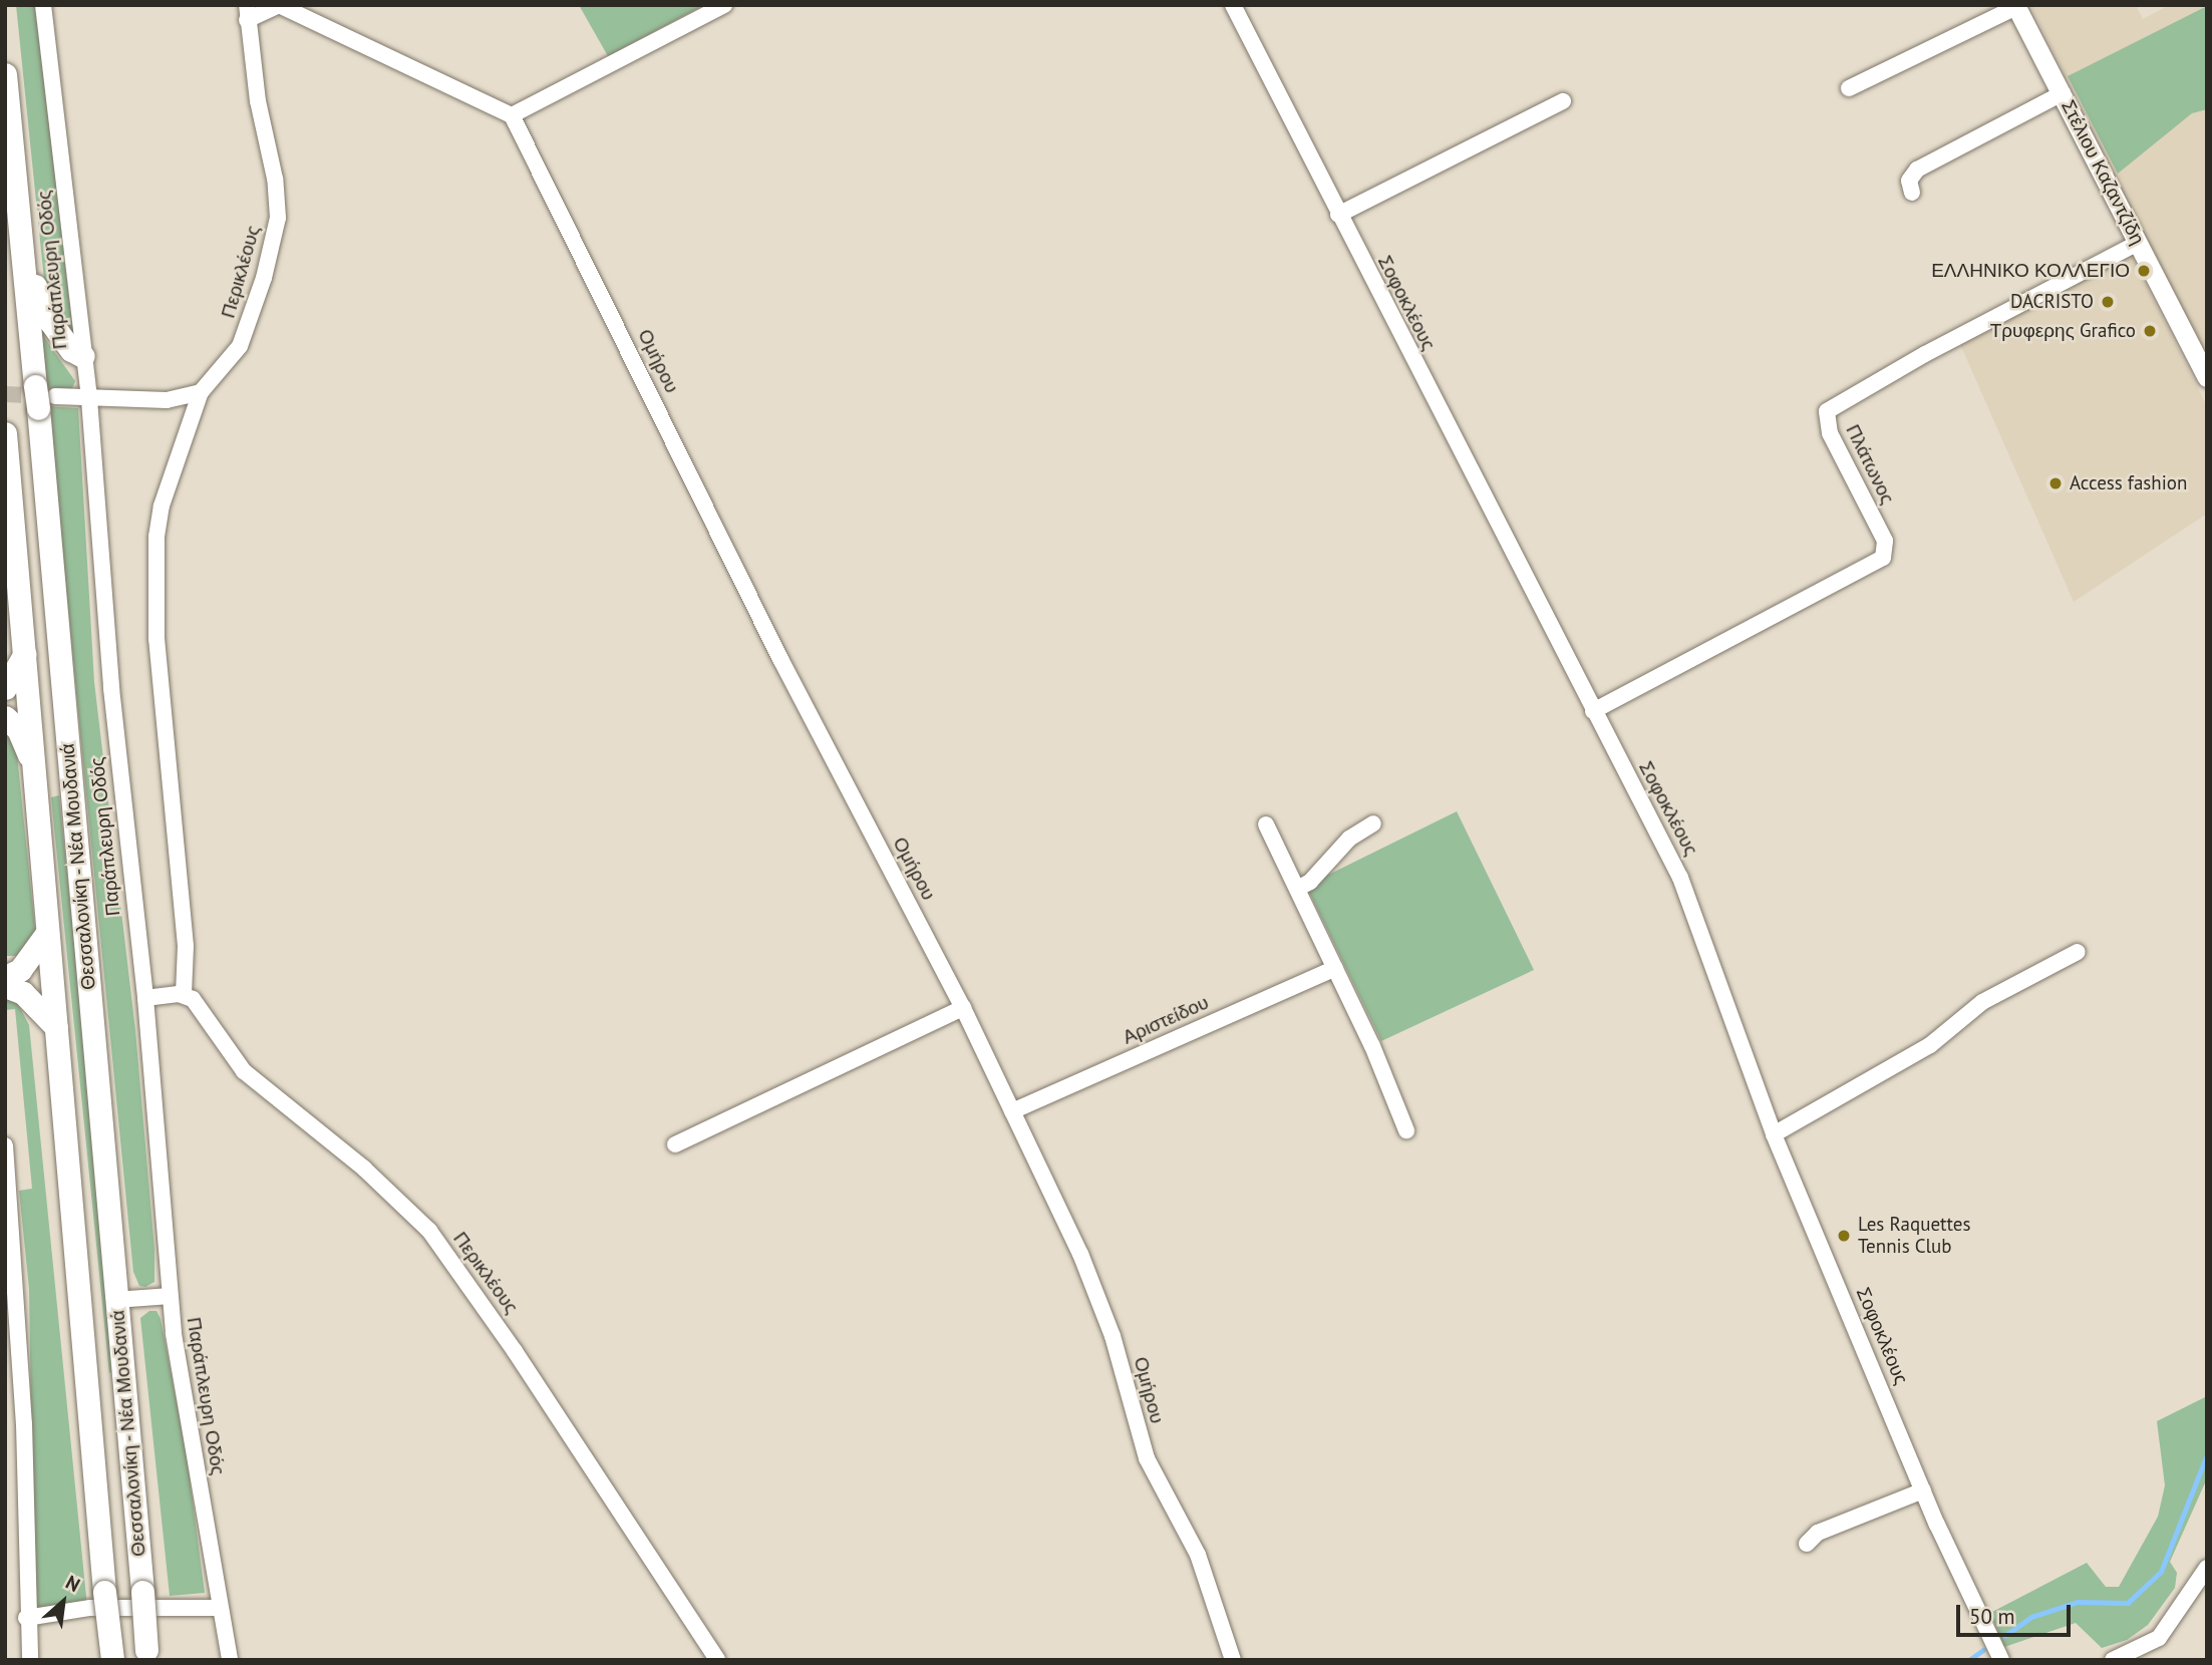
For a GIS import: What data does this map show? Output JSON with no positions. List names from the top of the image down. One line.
{"streets":{"highway":["Θεσσαλονίκη - Νέα Μουδανιά"],"main road":["Στέλιου Καζαντζίδη"],"street":["Παράπλευρη Οδός","Περικλέους","Σοφοκλέους","Ομήρου","Πλάτωνος","Αριστείδου"]},"crossings":[["Στέλιου Καζαντζίδη","Πλάτωνος"],["Σοφοκλέους","Πλάτωνος"],["Ομήρου","Αριστείδου"]],"places":["ΕΛΛΗΝΙΚΟ ΚΟΛΛΕΓΙΟ","DACRISTO","Τρυφερης Grafico","Access fashion","Les Raquettes Tennis Club"],"scale_bar":"50 m","north":"top right"}
